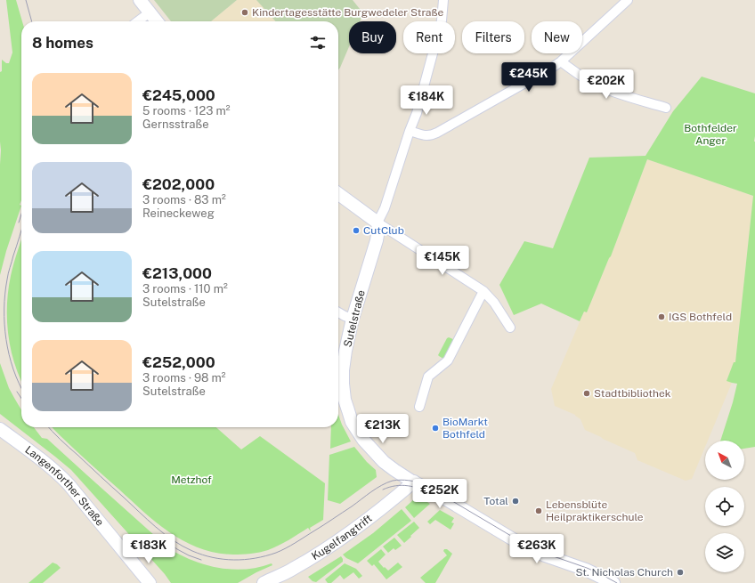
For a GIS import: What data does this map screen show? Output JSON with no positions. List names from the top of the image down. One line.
{"streets":{"main road":["Sutelstraße","Langenforther Straße","Kugelfangtrift"]},"crossings":[["Sutelstraße","Kugelfangtrift"]],"parks":["Bothfelder Anger","Metzhof"],"places":["Kindertagesstätte Burgwedeler Straße","CutClub","IGS Bothfeld","Stadtbibliothek","BioMarkt Bothfeld","Total","Lebensblüte Heilpraktikerschule","St. Nicholas Church"],"north":"top left","page":{"chip":["Buy","Rent","Filters","New"],"heading":"8 homes","price":["€245K","€202K","€184K","€145K","€213K","€252K","€183K","€263K"],"list":[{"name":"€245,000","note":"5 rooms · 123 m² · Gernsstraße"},{"name":"€202,000","note":"3 rooms · 83 m² · Reineckeweg"},{"name":"€213,000","note":"3 rooms · 110 m² · Sutelstraße"},{"name":"€252,000","note":"3 rooms · 98 m² · Sutelstraße"}]}}
